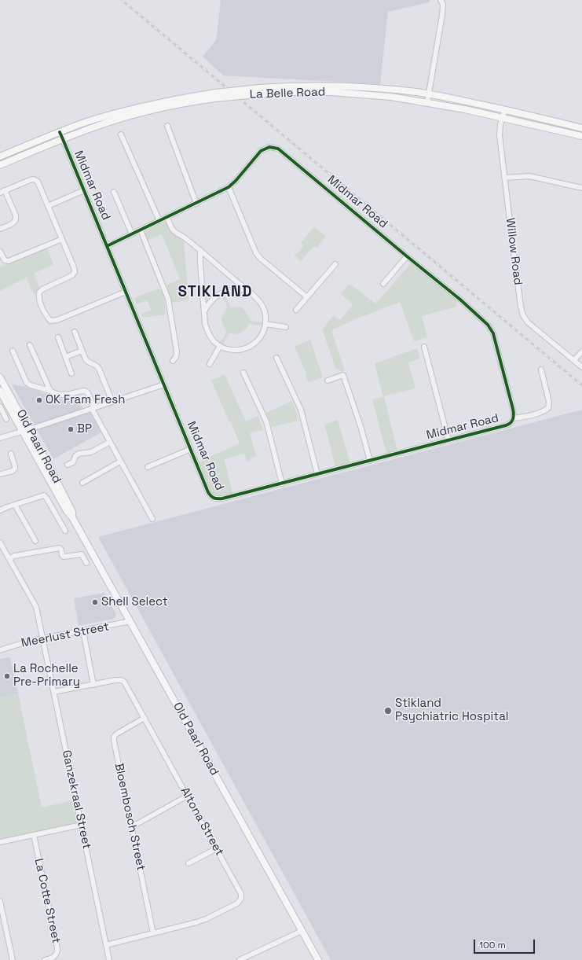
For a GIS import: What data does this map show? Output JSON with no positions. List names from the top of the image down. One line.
{"streets":{"main road":["La Belle Road","Old Paarl Road"],"street":["Midmar Road","Willow Road","Meerlust Street","Ganzekraal Street","Bloembosch Street","Altona Street","La Cotte Street"]},"crossings":[["La Belle Road","Midmar Road"],["La Belle Road","Willow Road"],["Old Paarl Road","Meerlust Street"],["Meerlust Street","Ganzekraal Street"],["Ganzekraal Street","Altona Street"],["Bloembosch Street","Altona Street"]],"districts":["STIKLAND"],"places":["OK Fram Fresh","BP","Shell Select","La Rochelle Pre-Primary","Stikland Psychiatric Hospital"],"scale_bar":"100 m"}
